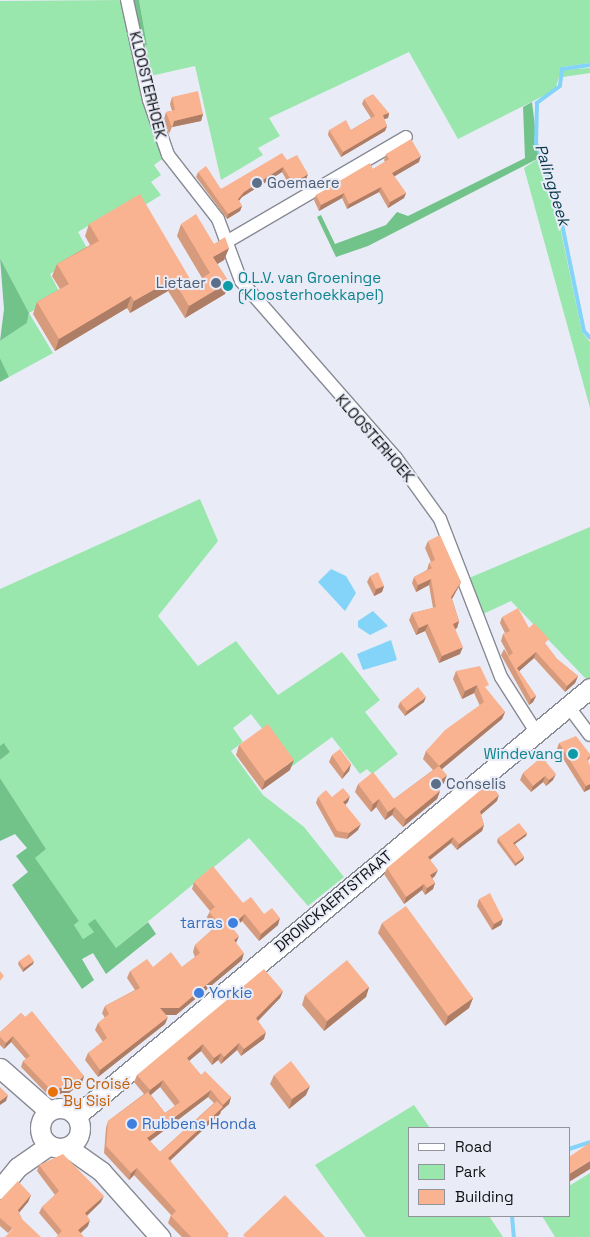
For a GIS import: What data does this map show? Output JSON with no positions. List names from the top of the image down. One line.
{"streets":{"main road":["DRONCKAERTSTRAAT"],"street":["KLOOSTERHOEK"]},"crossings":[["KLOOSTERHOEK","DRONCKAERTSTRAAT"]],"water":["Palingbeek"],"places":["Goemaere","Lietaer","O.L.V. van Groeninge (Kloosterhoekkapel)","Windevang","Conselis","tarras","Yorkie","De Croisé By Sisi","Rubbens Honda"],"legend":["Road","Park","Building"]}
